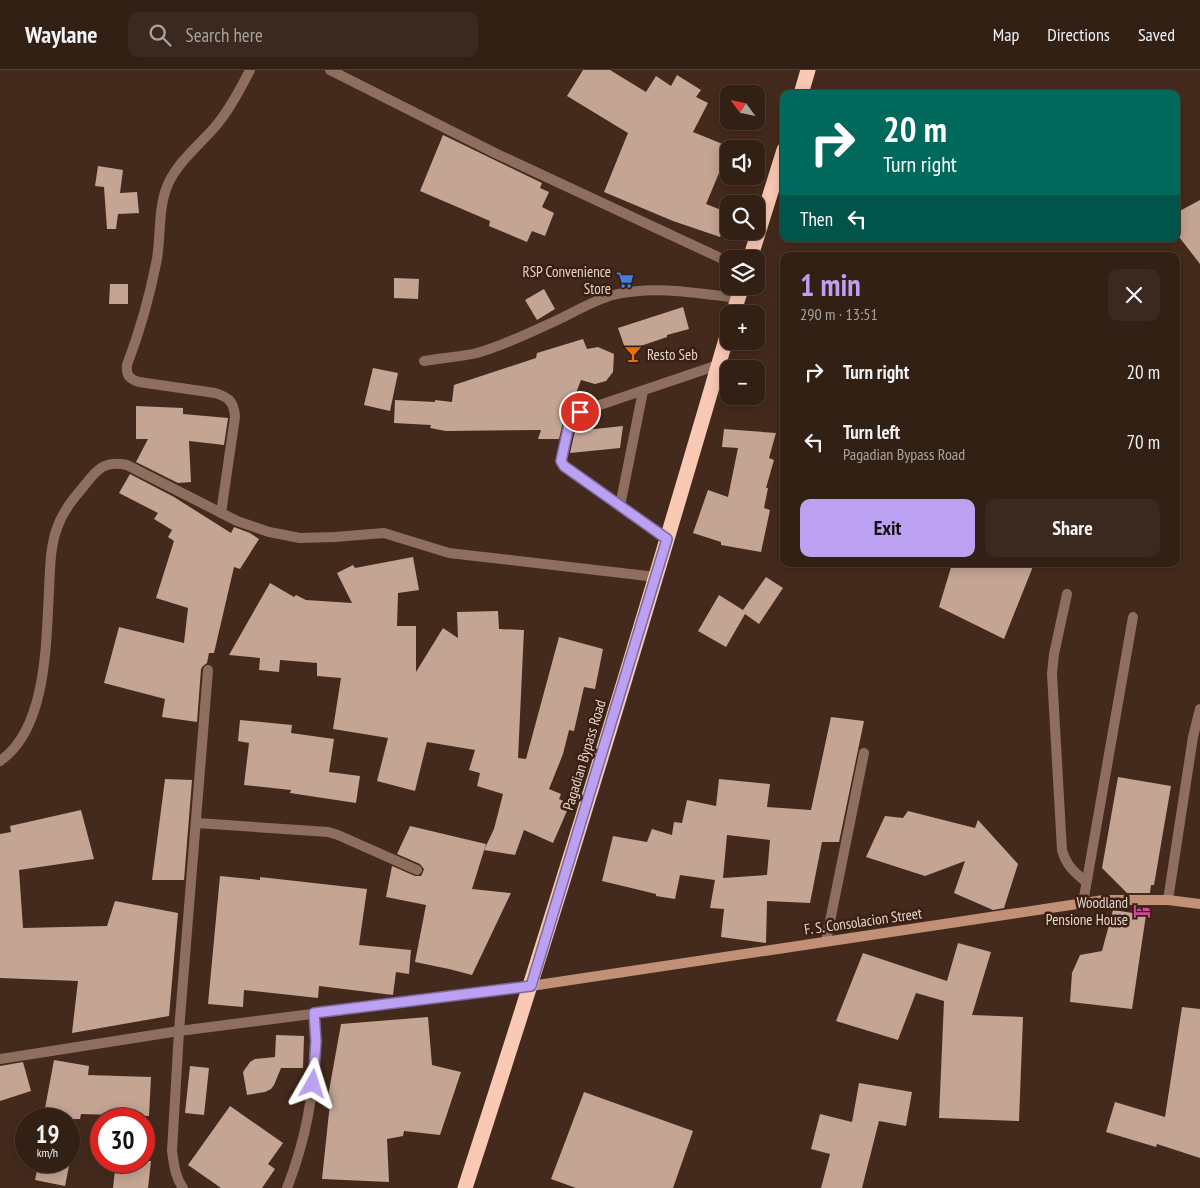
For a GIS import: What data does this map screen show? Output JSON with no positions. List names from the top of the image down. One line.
{"streets":{"highway":["Pagadian Bypass Road"],"street":["F. S. Consolacion Street"]},"crossings":[["Pagadian Bypass Road","F. S. Consolacion Street"]],"places":{"supermarket":["RSP Convenience Store"],"bar":["Resto Seb"],"hotel":["Woodland Pensione House"]},"north":"top left","page":{"header":"Waylane","search":"Search here","nav":["Map","Directions","Saved"],"map_buttons":["+","−"],"turn":["20 m","Turn right"],"then":"Then","heading":["1 min","290 m · 13:51"],"list":[{"name":"Turn right","value":"20 m"},{"name":"Turn left","note":"Pagadian Bypass Road","value":"70 m"}],"buttons":["Exit","Share"],"speed":"19 km/h","limit":"30"}}
